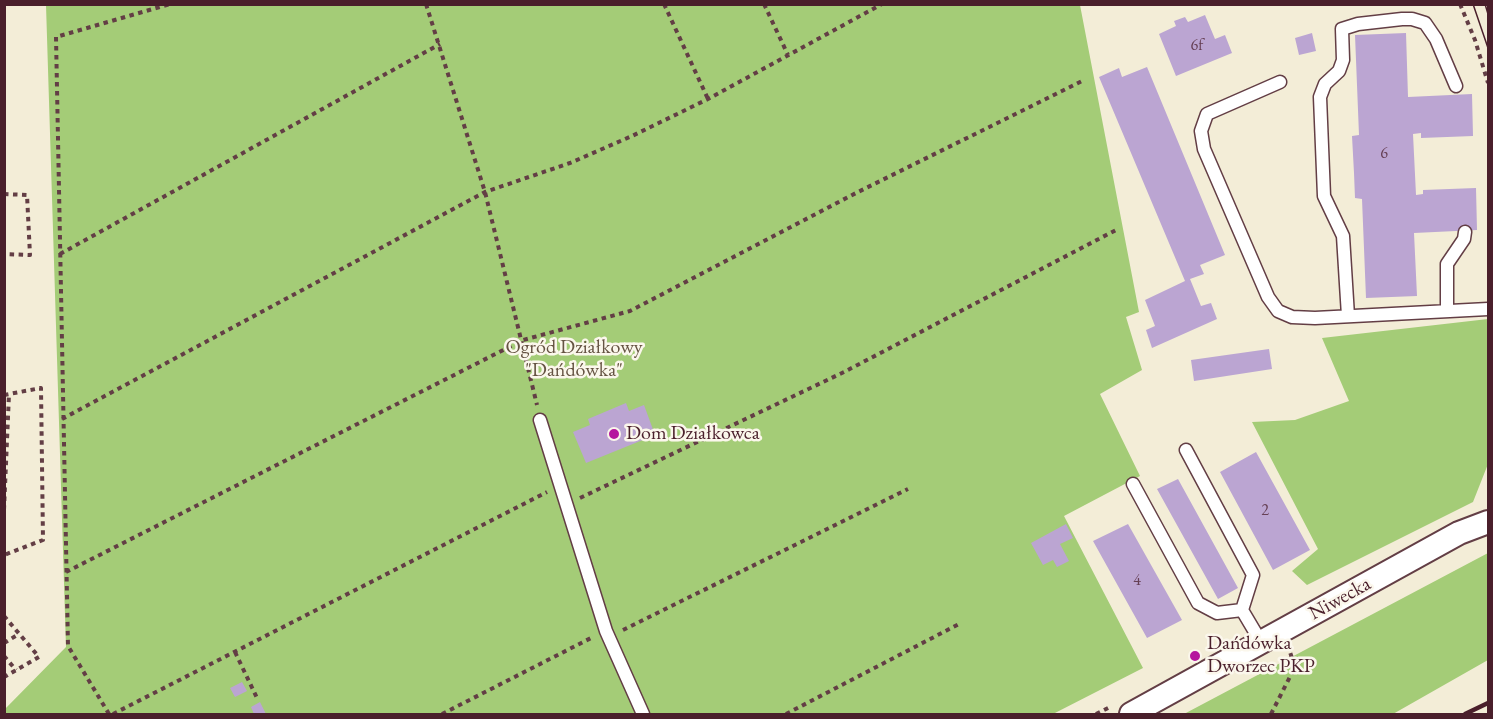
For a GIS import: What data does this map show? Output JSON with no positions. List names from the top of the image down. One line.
{"streets":{"street":["Niwecka"]},"parks":["Ogród Działkowy \"Dańdówka\""],"places":["Dom Działkowca","Dańdówka Dworzec PKP"],"house_numbers":["6f","6","2","4"]}
